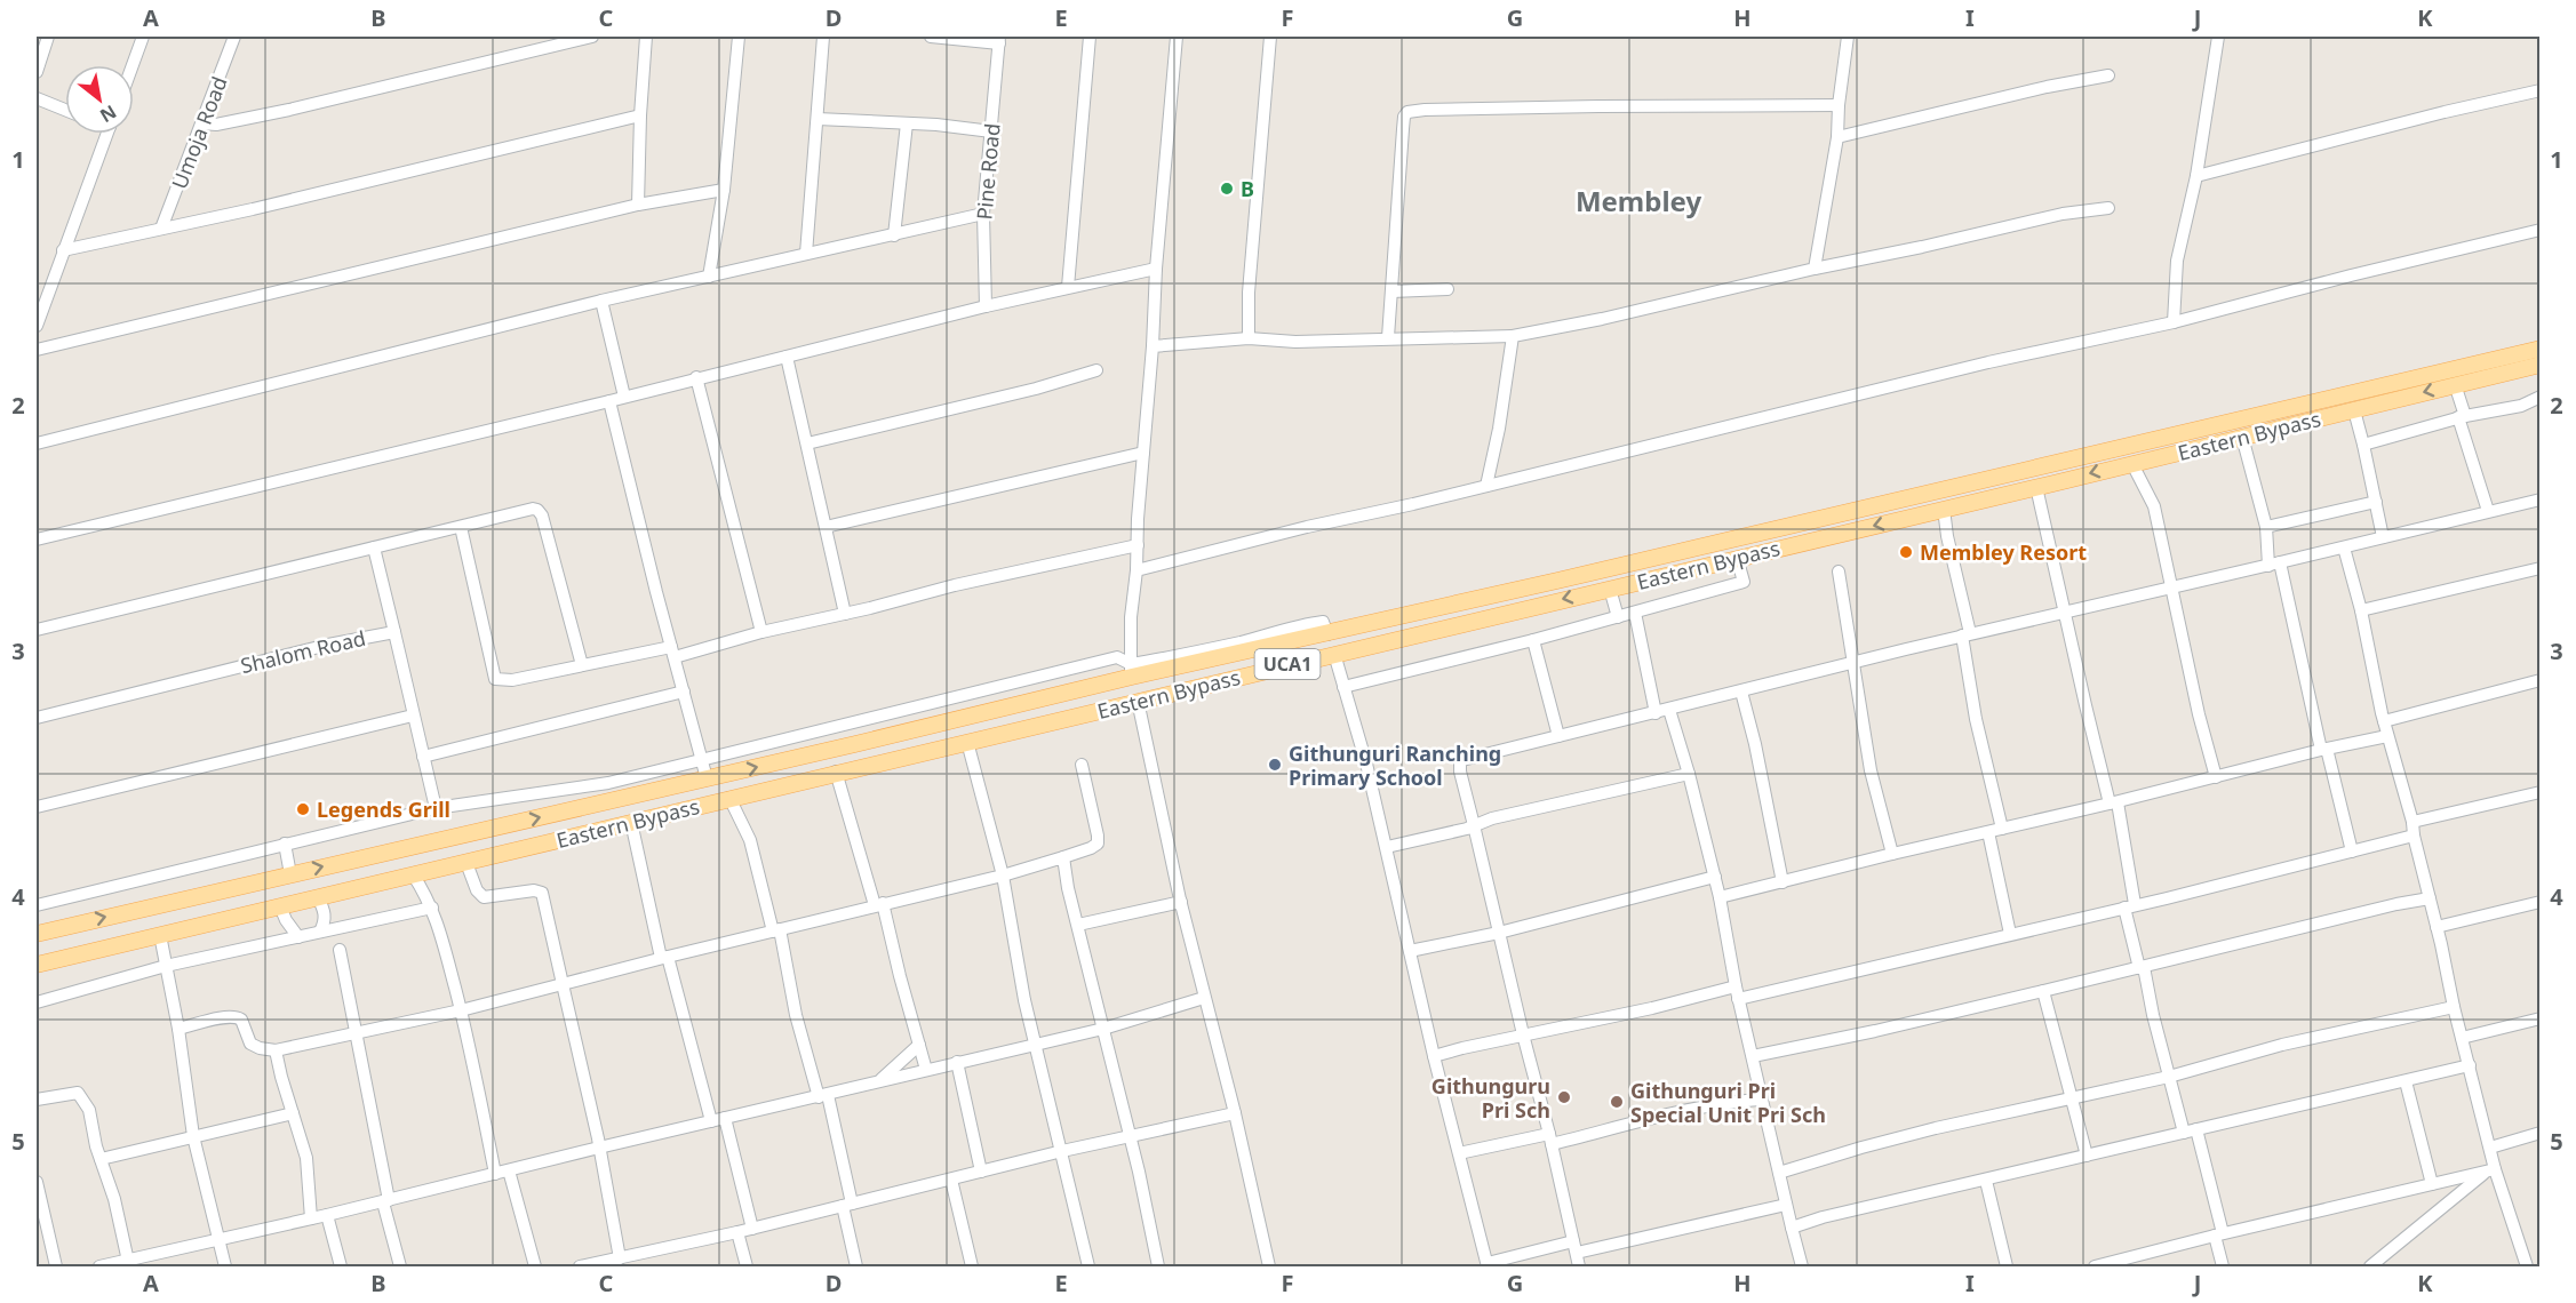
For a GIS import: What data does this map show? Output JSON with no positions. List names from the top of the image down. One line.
{"streets":{"main road":["Eastern Bypass","UCA1"],"street":["Umoja Road","Pine Road","Shalom Road"]},"districts":["Membley"],"places":["B","Membley Resort","Githunguri Ranching Primary School","Legends Grill","Githunguru Pri Sch","Githunguri Pri Special Unit Pri Sch"],"north":"bottom right","grid":{"columns":["A","B","C","D","E","F","G","H","I","J","K"],"rows":["1","2","3","4","5"]}}
